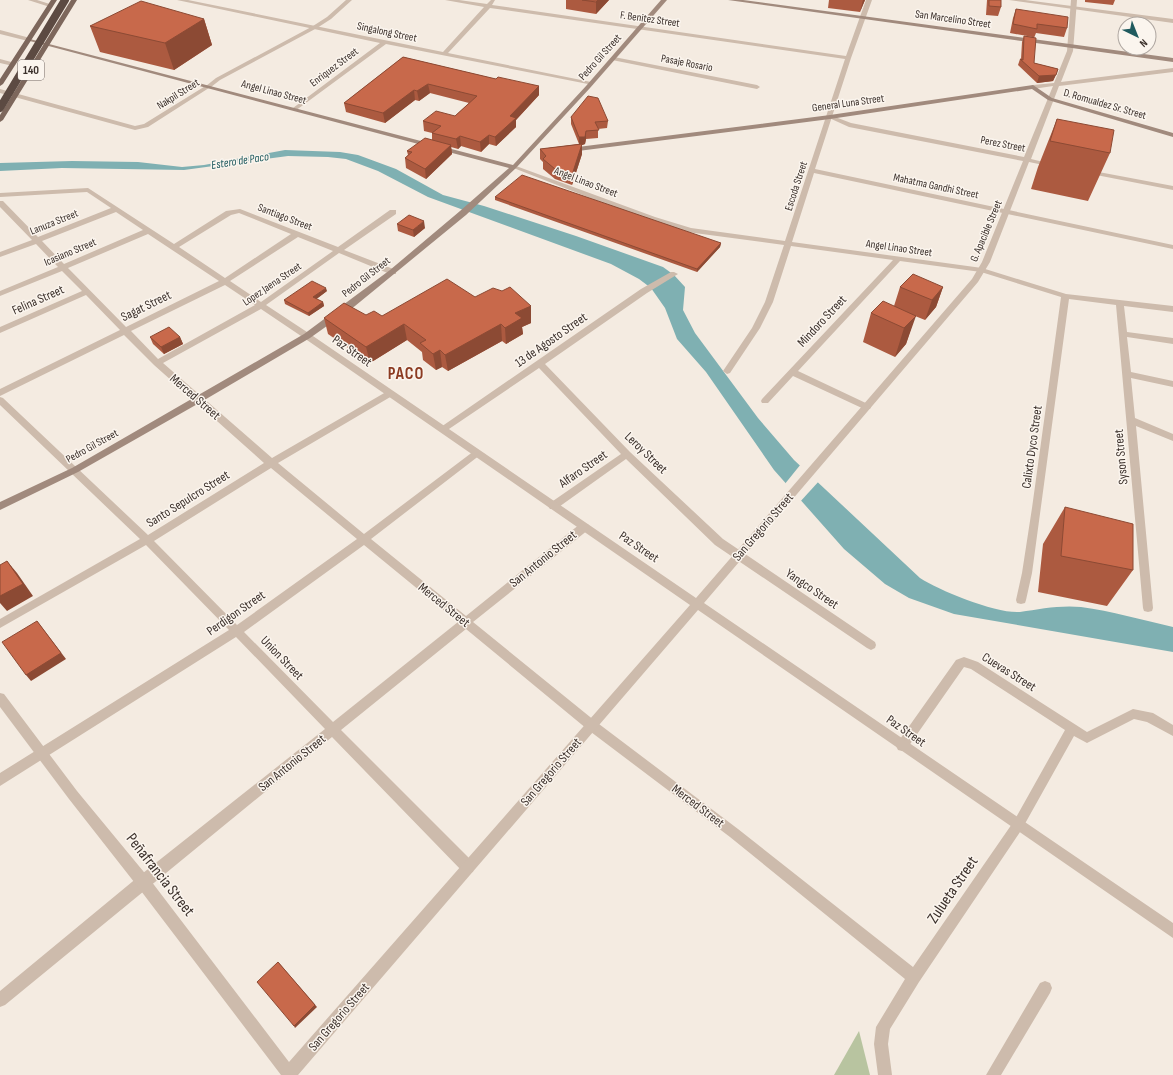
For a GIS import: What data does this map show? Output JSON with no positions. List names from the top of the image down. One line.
{"streets":{"main road":["San Marcelino Street","Pedro Gil Street","140","Angel Linao Street","General Luna Street","D. Romualdez Sr. Street"],"street":["F. Benitez Street","Singalong Street","Pasaje Rosario","Enriquez Street","Nakpil Street","Perez Street","Escoda Street","Mahatma Gandhi Street","Santiago Street","Lanuza Street","G. Apacible Street","Icasiano Street","Lopez Jaena Street","Felina Street","Sagat Street","Mindoro Street","13 de Agosto Street","Paz Street","Merced Street","Calixto Dyco Street","Leroy Street","Syson Street","Alfaro Street","Santo Sepulcro Street","San Gregorio Street","San Antonio Street","Yangco Street","Perdigon Street","Union Street","Cuevas Street","Peñafrancia Street","Zulueta Street"]},"crossings":[["F. Benitez Street","Pedro Gil Street"],["F. Benitez Street","Escoda Street"],["San Marcelino Street","Escoda Street"],["San Marcelino Street","G. Apacible Street"],["Singalong Street","Pedro Gil Street"],["Singalong Street","Enriquez Street"],["Singalong Street","Nakpil Street"],["Pedro Gil Street","Pasaje Rosario"],["Pedro Gil Street","Angel Linao Street"],["Pedro Gil Street","Santiago Street"],["Pedro Gil Street","Paz Street"],["Pedro Gil Street","Merced Street"],["Pedro Gil Street","Union Street"],["Enriquez Street","Angel Linao Street"],["140","Angel Linao Street"],["140","Nakpil Street"],["Angel Linao Street","Nakpil Street"],["Angel Linao Street","Escoda Street"],["Angel Linao Street","G. Apacible Street"],["Angel Linao Street","Mindoro Street"],["Angel Linao Street","Calixto Dyco Street"],["Angel Linao Street","Syson Street"],["General Luna Street","D. Romualdez Sr. Street"],["General Luna Street","Perez Street"],["General Luna Street","Escoda Street"],["General Luna Street","G. Apacible Street"],["D. Romualdez Sr. Street","G. Apacible Street"],["Perez Street","Escoda Street"],["Perez Street","G. Apacible Street"],["Escoda Street","Mahatma Gandhi Street"],["Mahatma Gandhi Street","G. Apacible Street"],["Santiago Street","Lopez Jaena Street"],["Santiago Street","Sagat Street"],["Santiago Street","Paz Street"],["Lanuza Street","Paz Street"],["Lanuza Street","Merced Street"],["G. Apacible Street","San Gregorio Street"],["Icasiano Street","Paz Street"],["Icasiano Street","Merced Street"],["Lopez Jaena Street","Paz Street"],["Lopez Jaena Street","Merced Street"],["Felina Street","Merced Street"],["Sagat Street","Paz Street"],["Sagat Street","Merced Street"],["13 de Agosto Street","Paz Street"],["13 de Agosto Street","Leroy Street"],["Paz Street","Alfaro Street"],["Paz Street","Santo Sepulcro Street"],["Paz Street","San Gregorio Street"],["Paz Street","San Antonio Street"],["Paz Street","Perdigon Street"],["Paz Street","Cuevas Street"],["Paz Street","Zulueta Street"],["Merced Street","Santo Sepulcro Street"],["Merced Street","San Gregorio Street"],["Merced Street","San Antonio Street"],["Merced Street","Perdigon Street"],["Merced Street","Zulueta Street"],["Leroy Street","Alfaro Street"],["Leroy Street","San Gregorio Street"],["Leroy Street","Yangco Street"],["Santo Sepulcro Street","Union Street"],["San Gregorio Street","Yangco Street"],["San Gregorio Street","Union Street"],["San Gregorio Street","Peñafrancia Street"],["San Antonio Street","Union Street"],["San Antonio Street","Peñafrancia Street"],["Perdigon Street","Union Street"],["Perdigon Street","Peñafrancia Street"],["Cuevas Street","Zulueta Street"]],"districts":["PACO"],"water":["Estero de Paco"],"north":"bottom right"}
